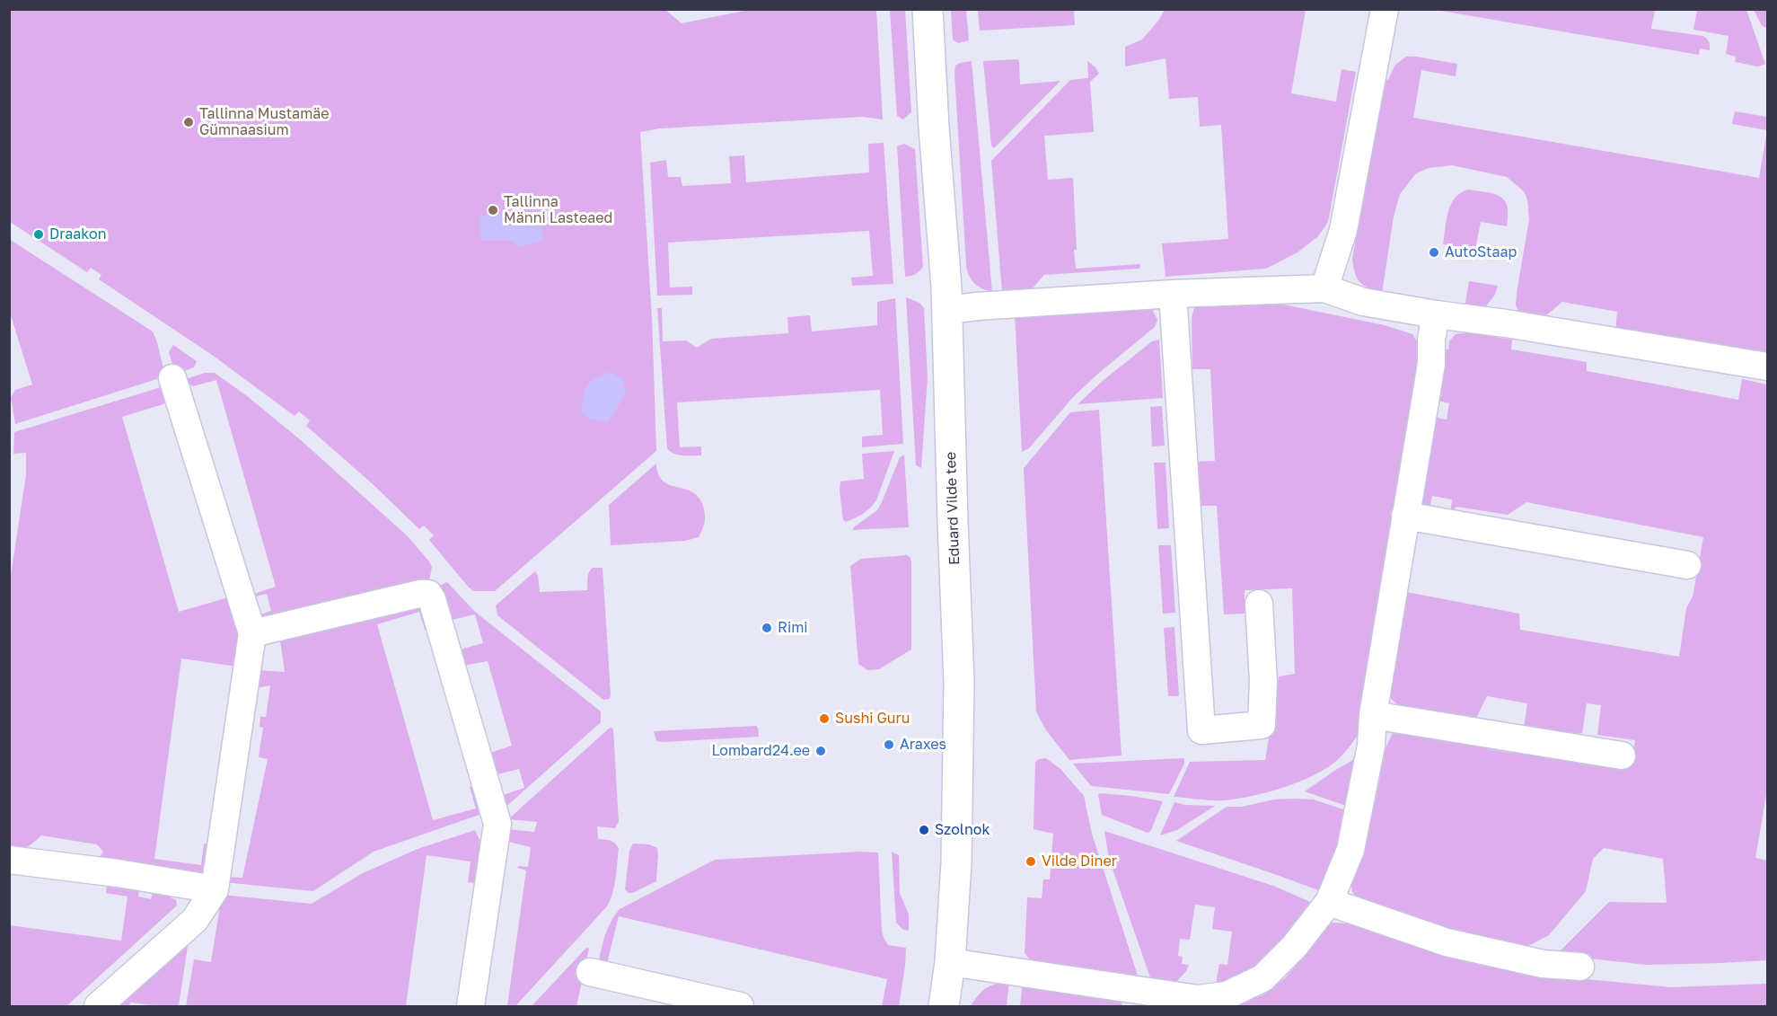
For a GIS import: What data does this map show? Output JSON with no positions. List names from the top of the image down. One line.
{"streets":{"street":["Eduard Vilde tee"]},"places":["Tallinna Mustamäe Gümnaasium","Tallinna Männi Lasteaed","Draakon","AutoStaap","Rimi","Sushi Guru","Araxes","Lombard24.ee","Szolnok","Vilde Diner"]}
